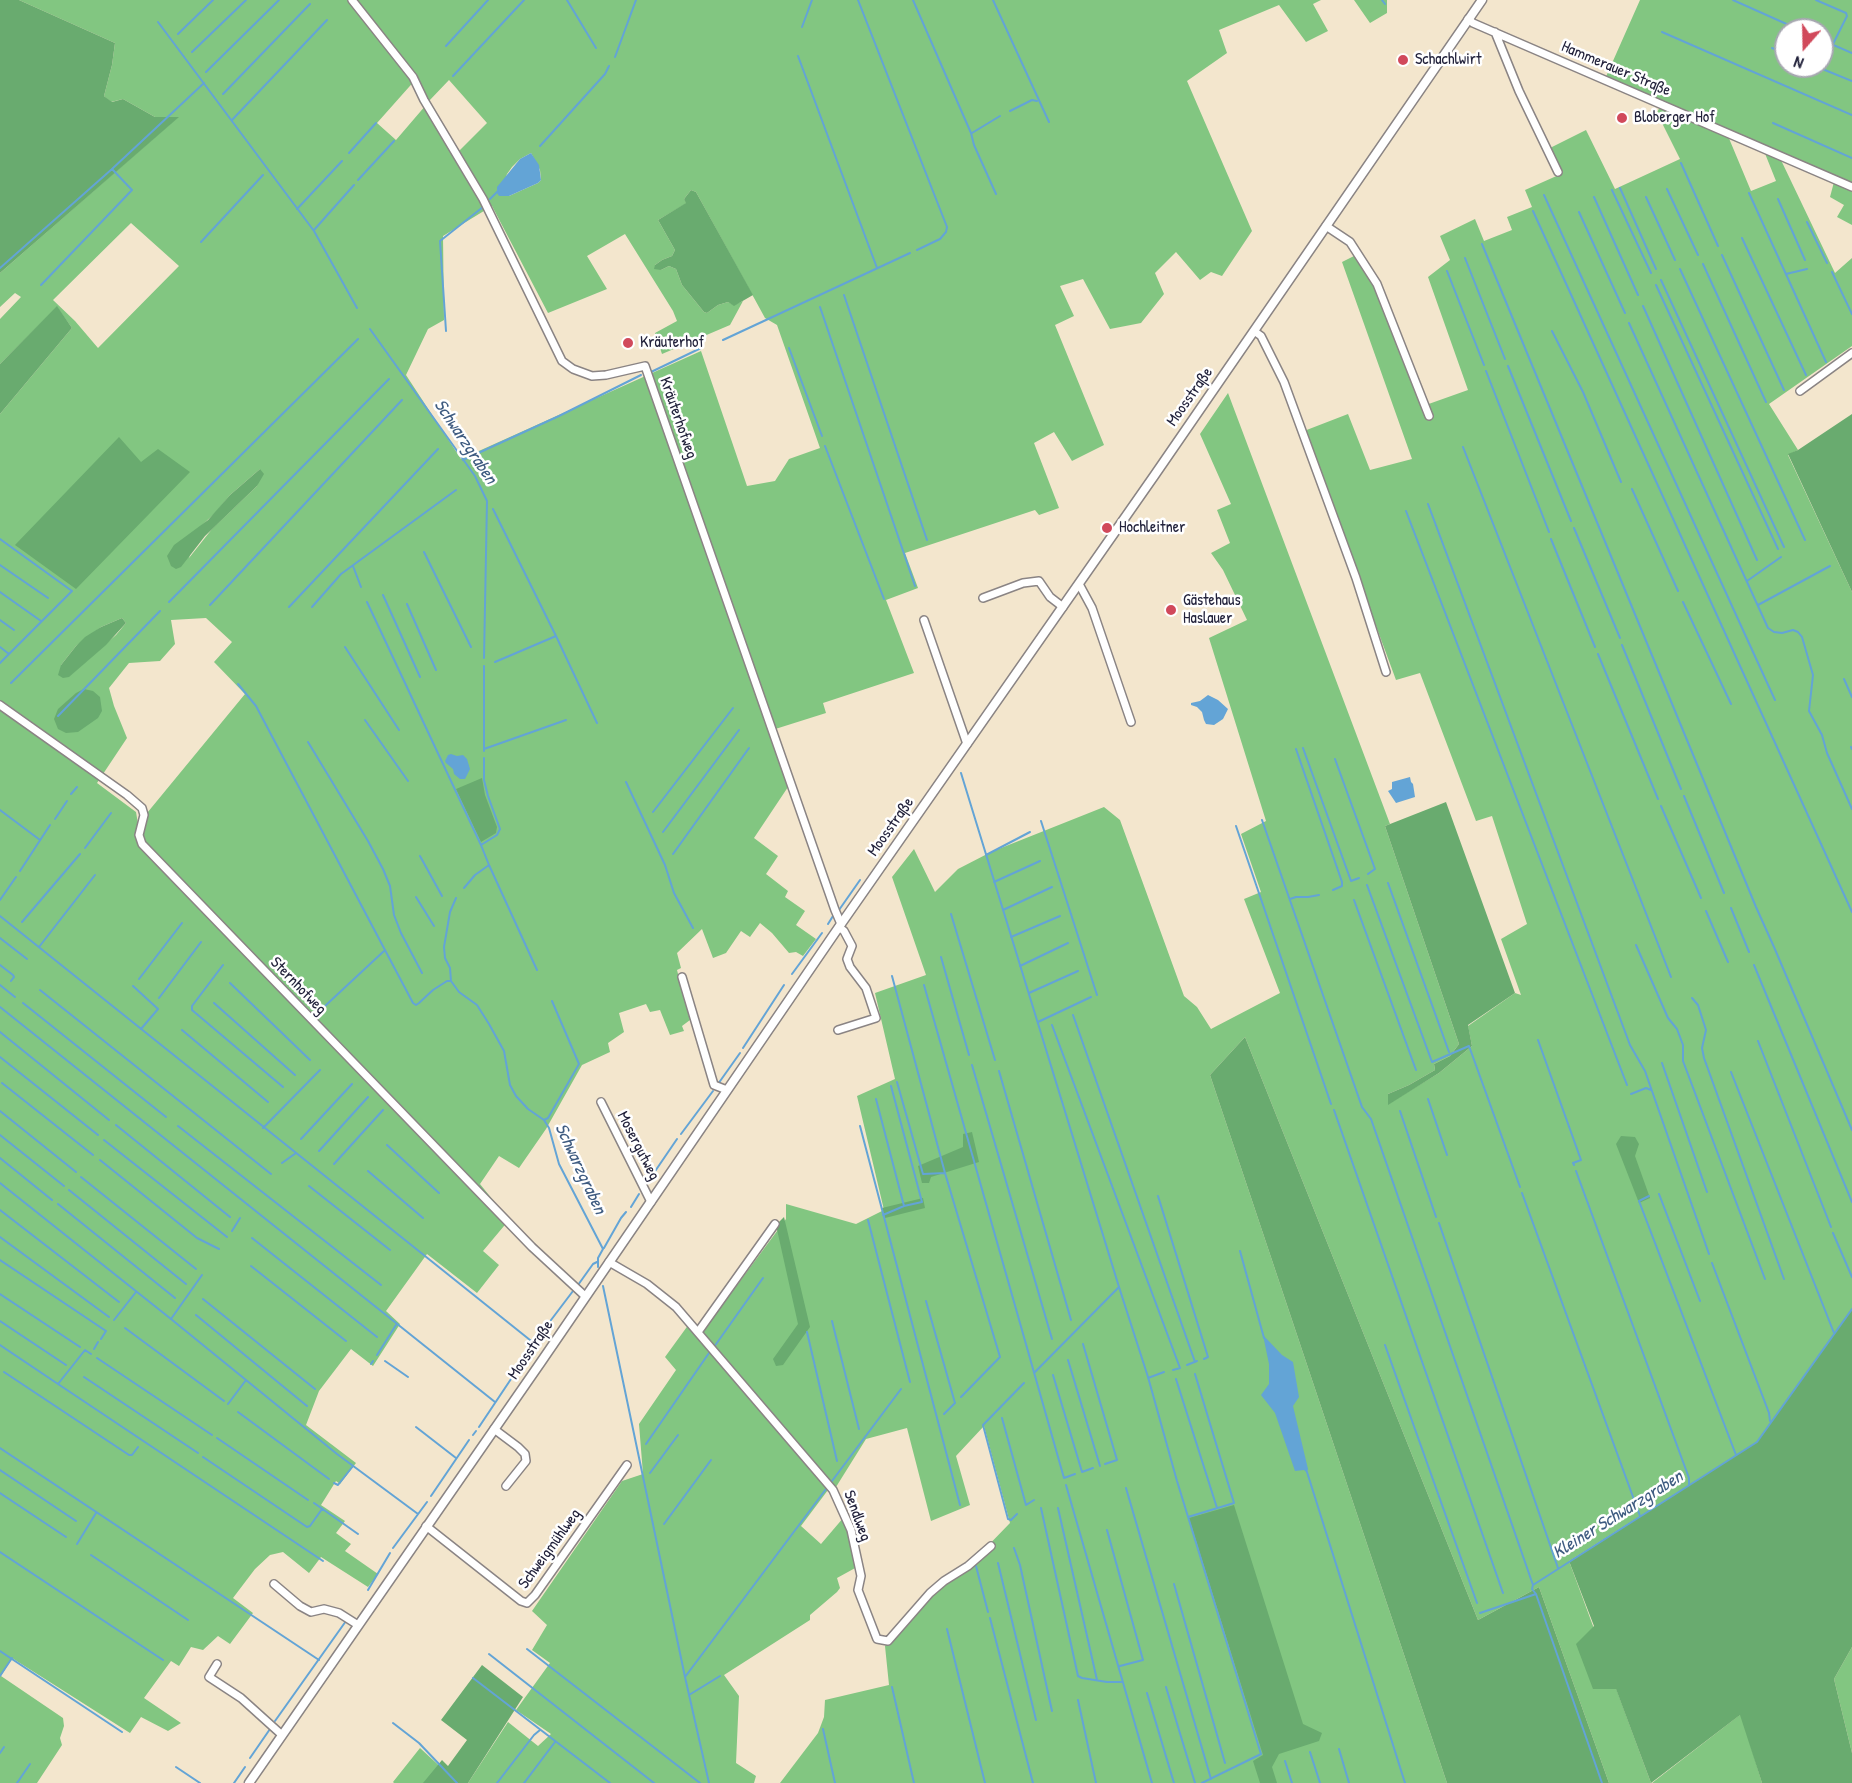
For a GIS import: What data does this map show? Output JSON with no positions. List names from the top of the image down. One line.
{"streets":{"street":["Hammerauer Straße","Moosstraße","Kräuterhofweg","Sternhofweg","Mosergutweg","Sendlweg","Schweigmühlweg"]},"crossings":[["Hammerauer Straße","Moosstraße"],["Moosstraße","Kräuterhofweg"],["Moosstraße","Sternhofweg"],["Moosstraße","Mosergutweg"],["Moosstraße","Sendlweg"],["Moosstraße","Schweigmühlweg"]],"water":["Schwarzgraben","Kleiner Schwarzgraben"],"places":["Schachlwirt","Bloberger Hof","Kräuterhof","Hochleitner","Gästehaus Haslauer"],"north":"bottom"}
